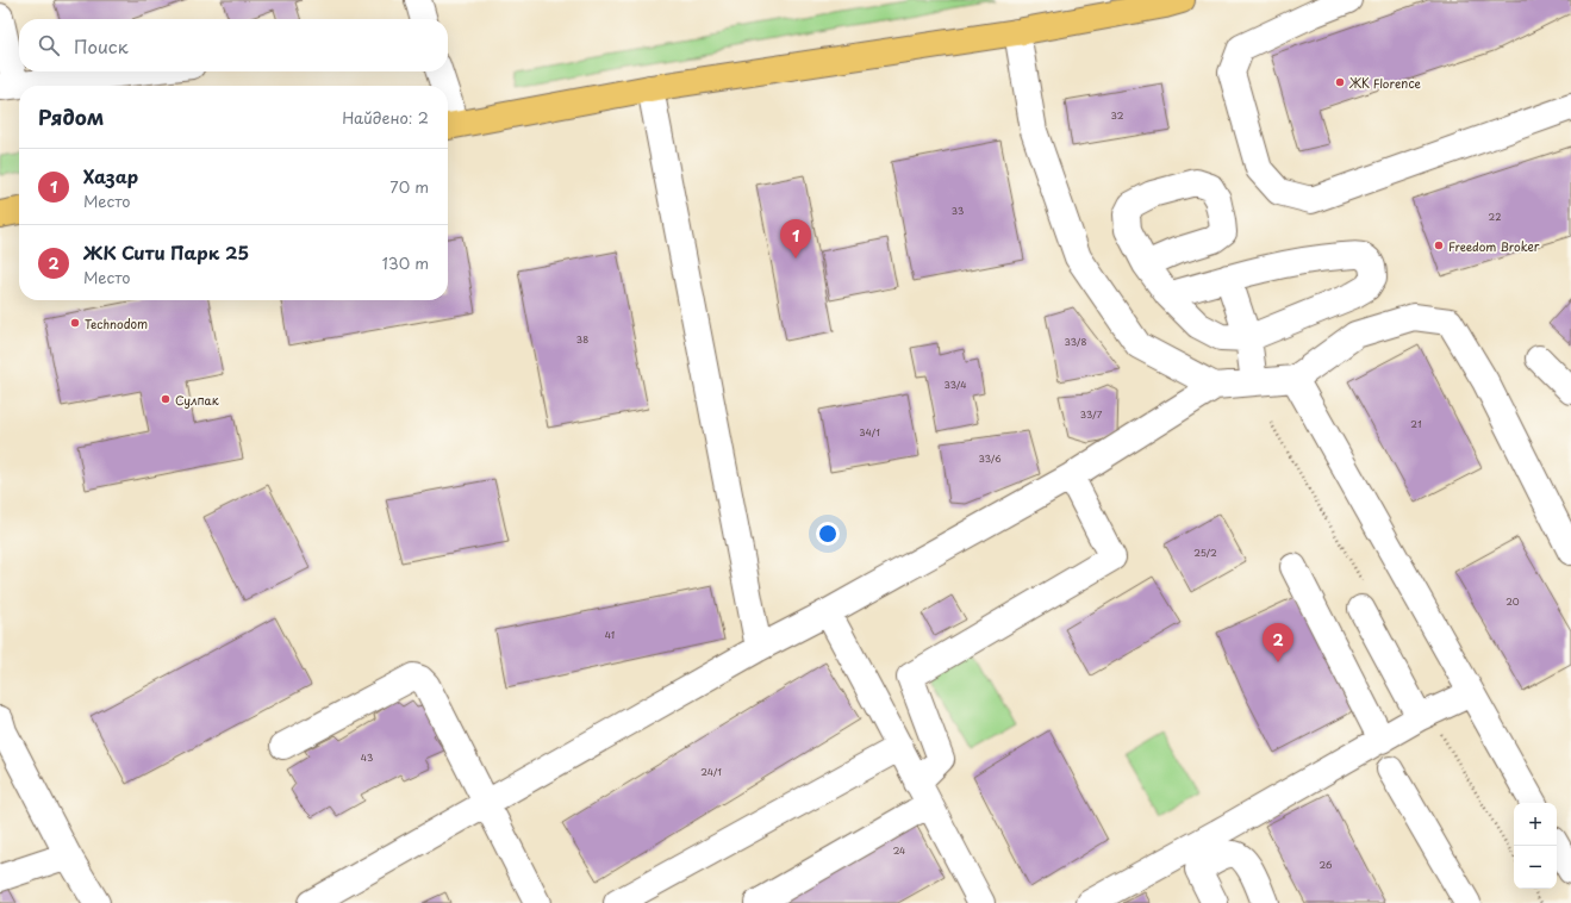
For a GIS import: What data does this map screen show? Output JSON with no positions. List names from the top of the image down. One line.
{"places":["ЖК Florence","Freedom Broker","Technodom","Сулпак"],"house_numbers":["32","33","22","38","33/8","33/4","33/7","21","34/1","33/6","25/2","20","41","43","24/1","24","26"],"page":{"search":"Поиск","heading":["Рядом","Найдено: 2"],"list":[{"mark":"1","name":"Хазар","note":"Место","value":"70 m"},{"mark":"2","name":"ЖК Сити Парк 25","note":"Место","value":"130 m"}],"pins":["1","2"],"map_buttons":["+","−"]}}
